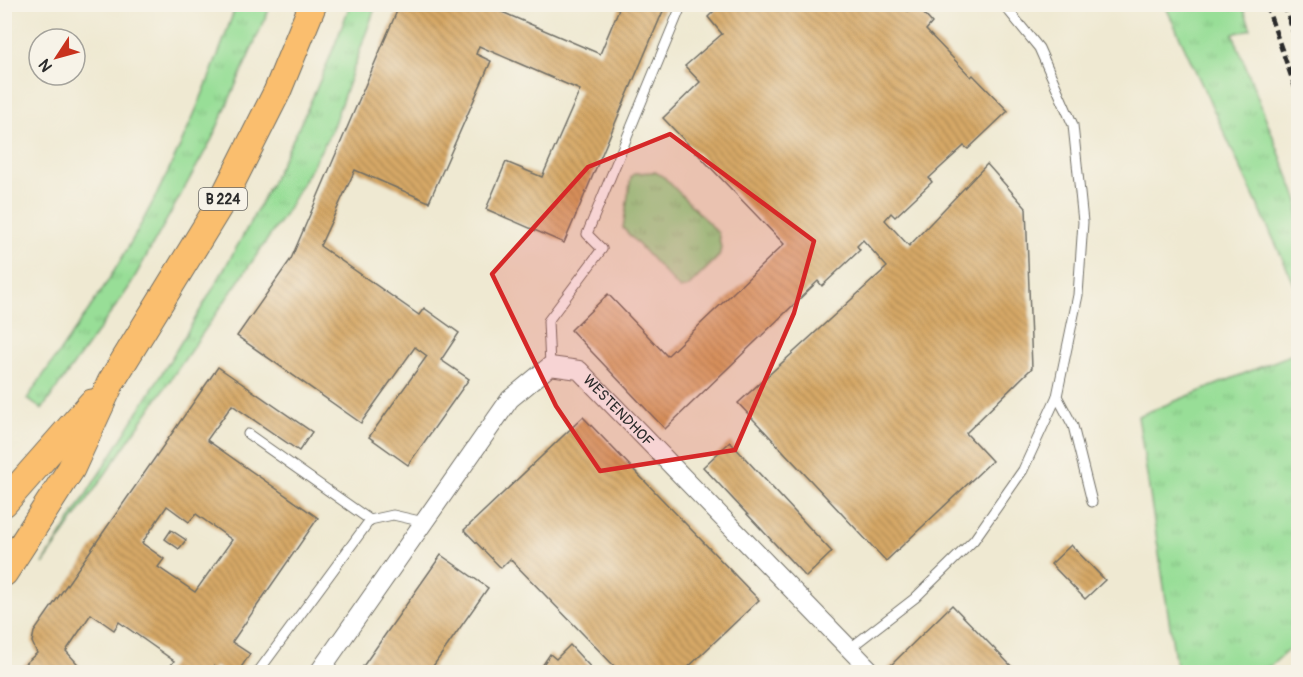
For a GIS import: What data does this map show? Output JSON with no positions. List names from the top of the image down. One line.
{"streets":{"main road":["B 224"],"street":["WESTENDHOF"]},"north":"bottom left"}
